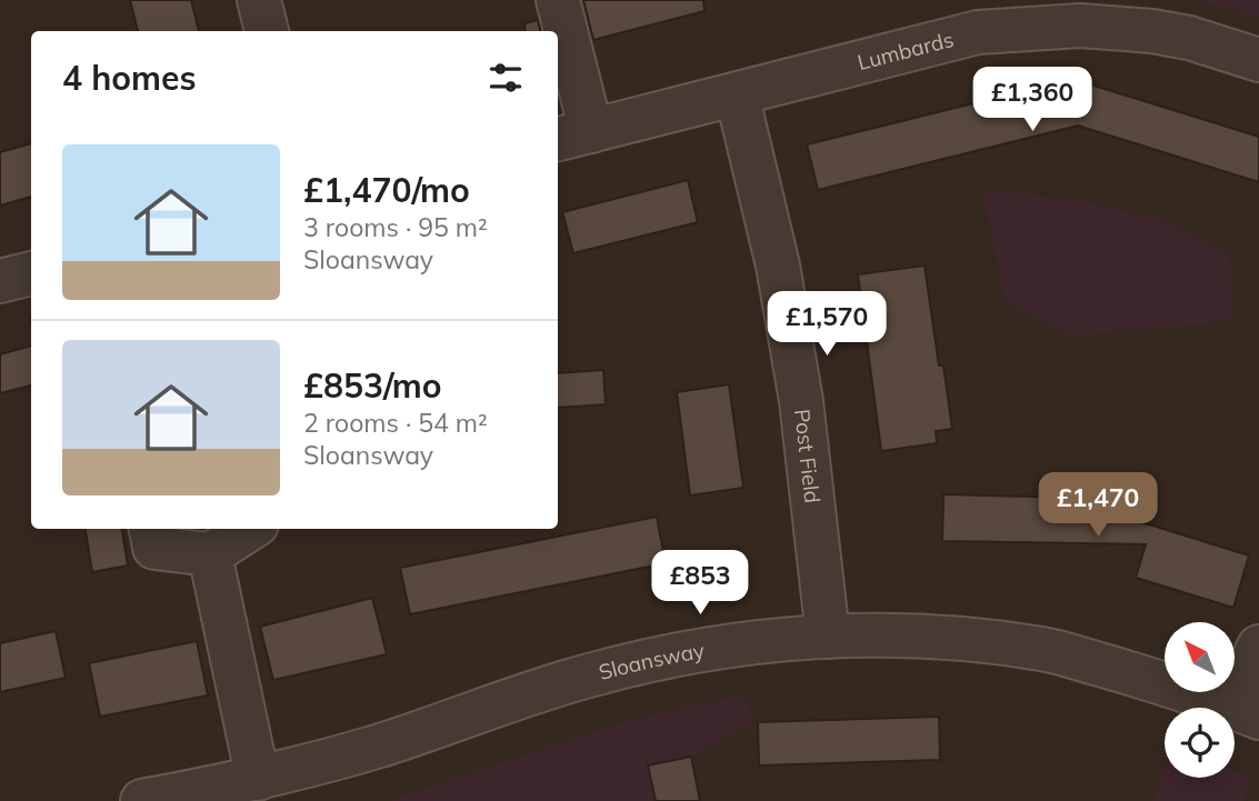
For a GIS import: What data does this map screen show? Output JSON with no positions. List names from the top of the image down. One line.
{"streets":{"street":["Lumbards","Post Field","Sloansway"]},"crossings":[["Lumbards","Post Field"],["Post Field","Sloansway"]],"north":"top left","page":{"heading":"4 homes","price":["£1,360","£1,570","£1,470","£853"],"list":[{"name":"£1,470/mo","note":"3 rooms · 95 m² · Sloansway"},{"name":"£853/mo","note":"2 rooms · 54 m² · Sloansway"}]}}
